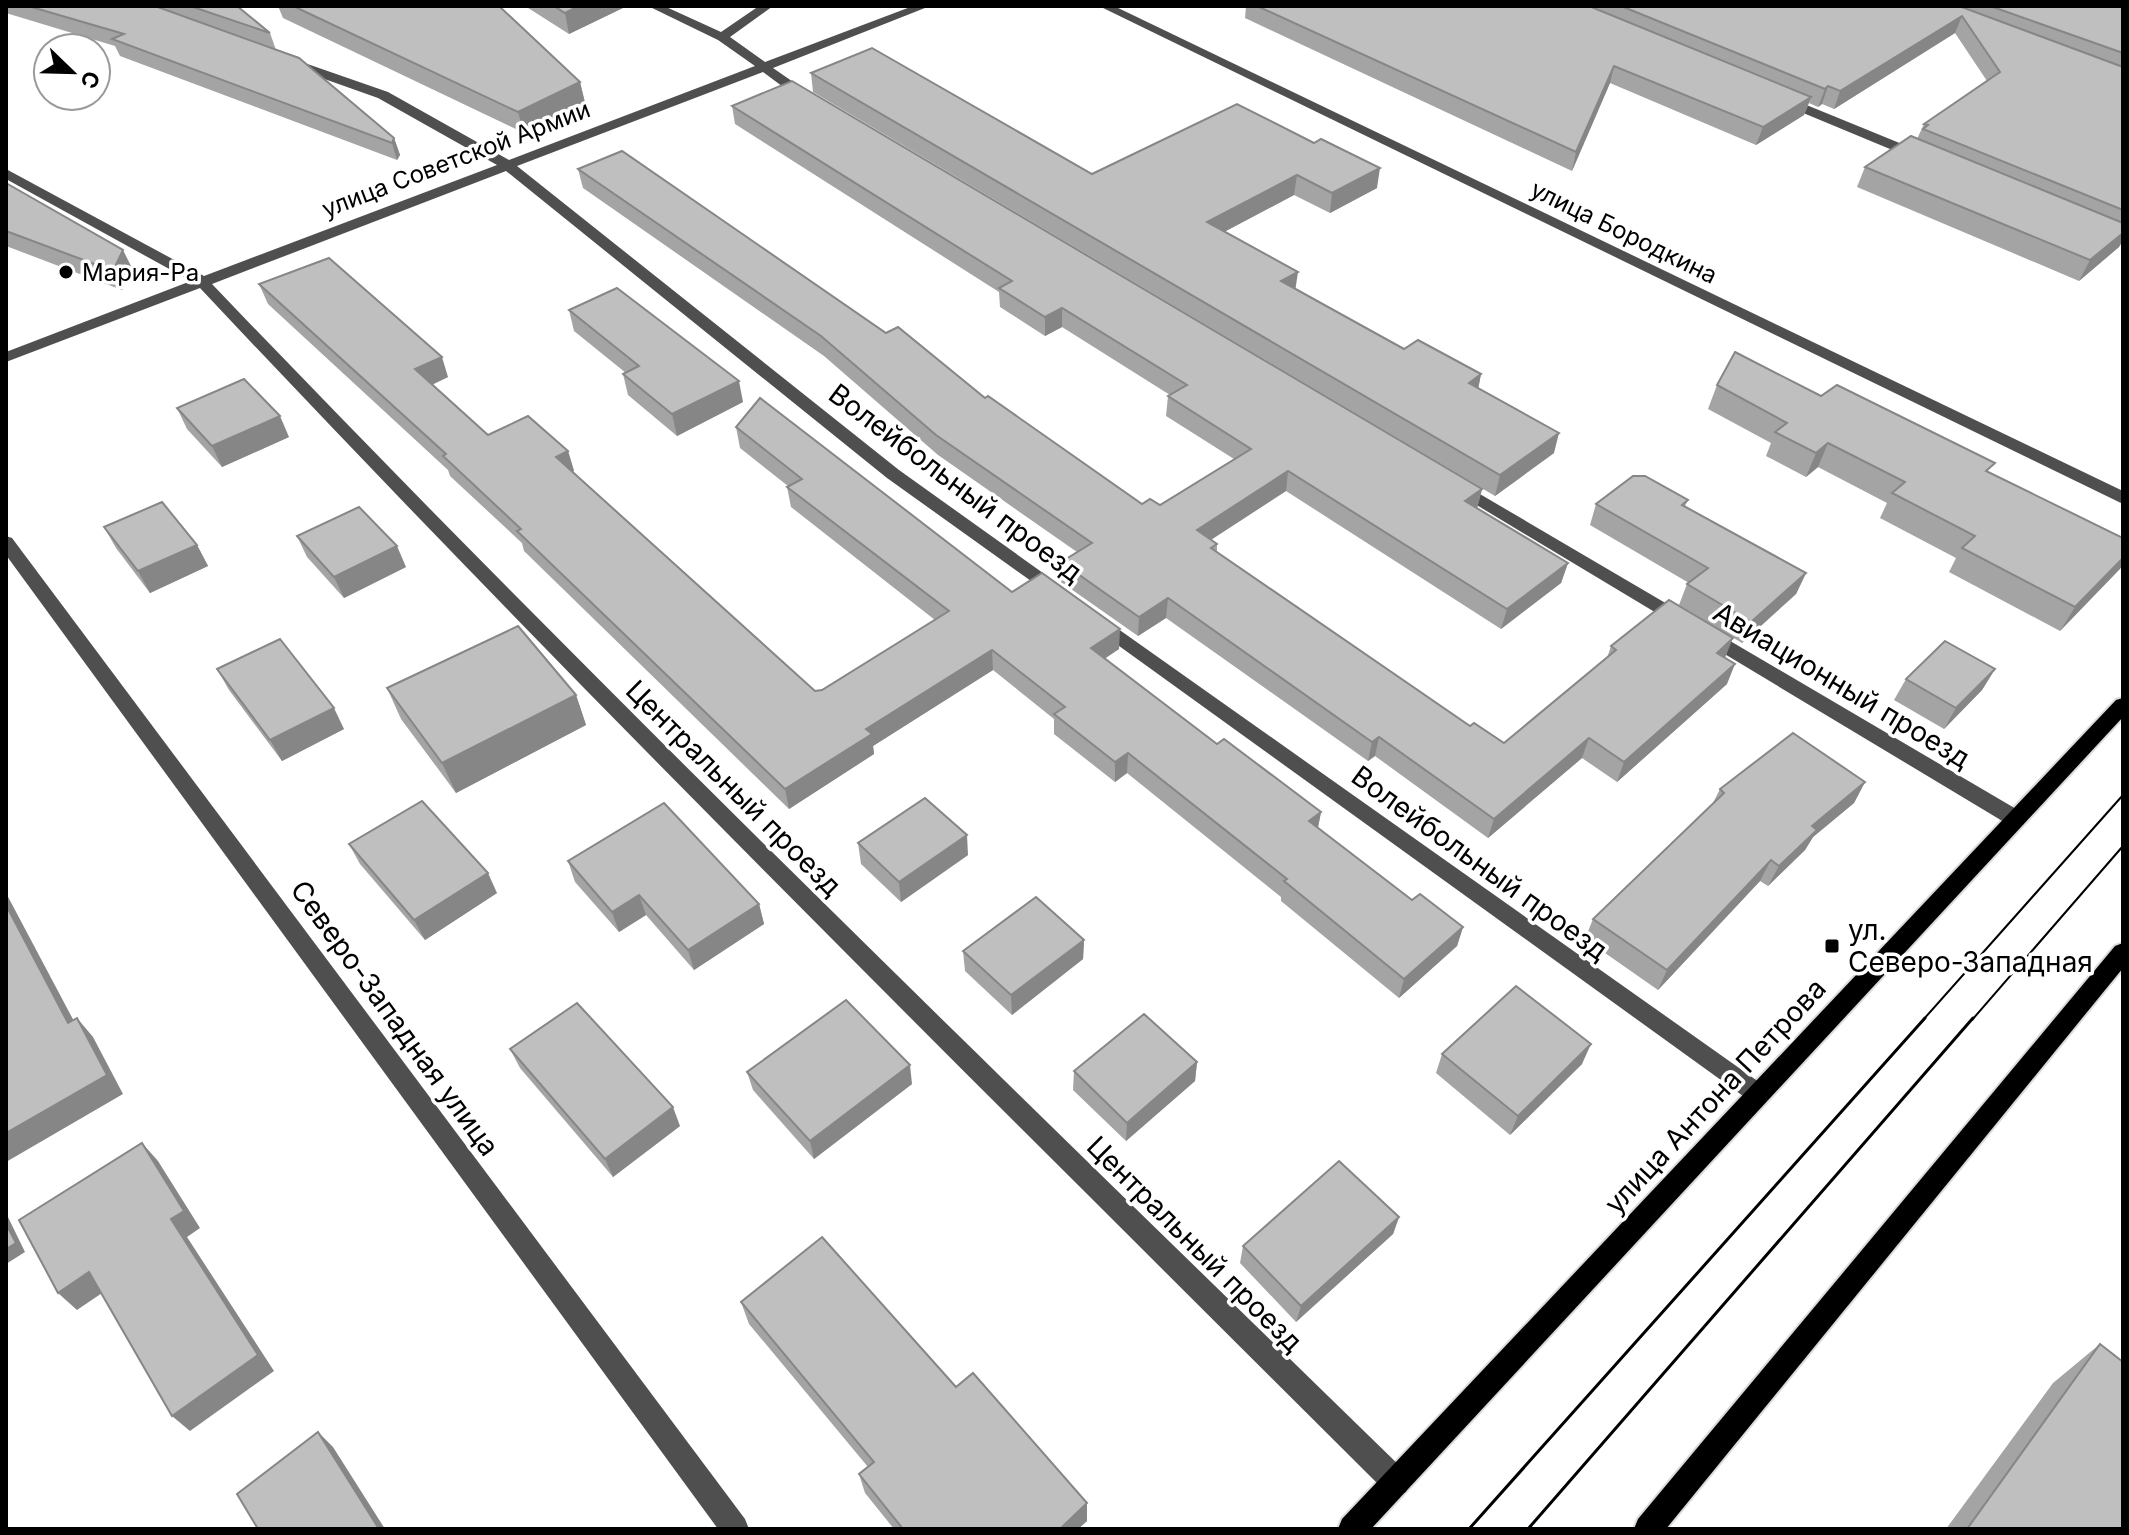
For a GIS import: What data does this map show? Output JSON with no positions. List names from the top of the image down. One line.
{"streets":{"main road":["улица Антона Петрова"],"street":["улица Советской Армии","улица Бородкина","Волейбольный проезд","Авиационный проезд","Центральный проезд","Северо-Западная улица"]},"crossings":[["улица Советской Армии","Волейбольный проезд"],["улица Советской Армии","Центральный проезд"],["Волейбольный проезд","улица Антона Петрова"],["Авиационный проезд","улица Антона Петрова"],["Центральный проезд","улица Антона Петрова"]],"places":{"other":["Мария-Ра"],"transit":["ул. Северо-Западная"]},"north":"bottom right"}
